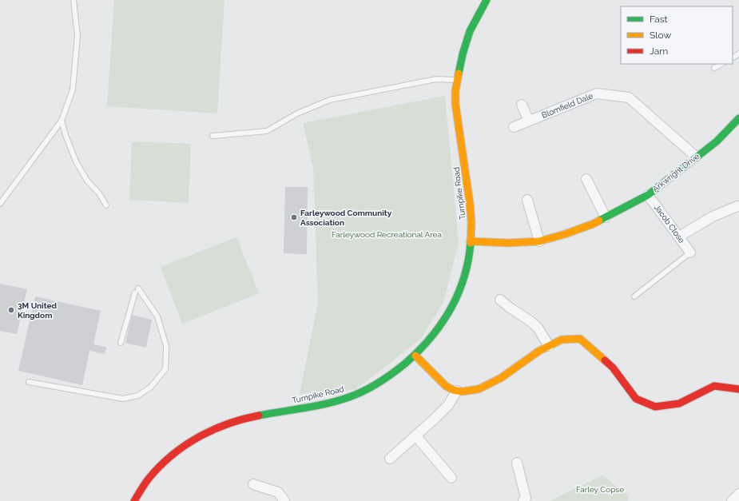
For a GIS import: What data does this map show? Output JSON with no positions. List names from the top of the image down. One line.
{"streets":{"street":["Blomfield Dale","Arkwright Drive","Turnpike Road","Jacob Close"]},"crossings":[["Blomfield Dale","Arkwright Drive"],["Arkwright Drive","Turnpike Road"],["Arkwright Drive","Jacob Close"]],"parks":["Farleywood Recreational Area","Farley Copse"],"places":["Farleywood Community Association","3M United Kingdom"],"legend":["Fast","Slow","Jam"]}
